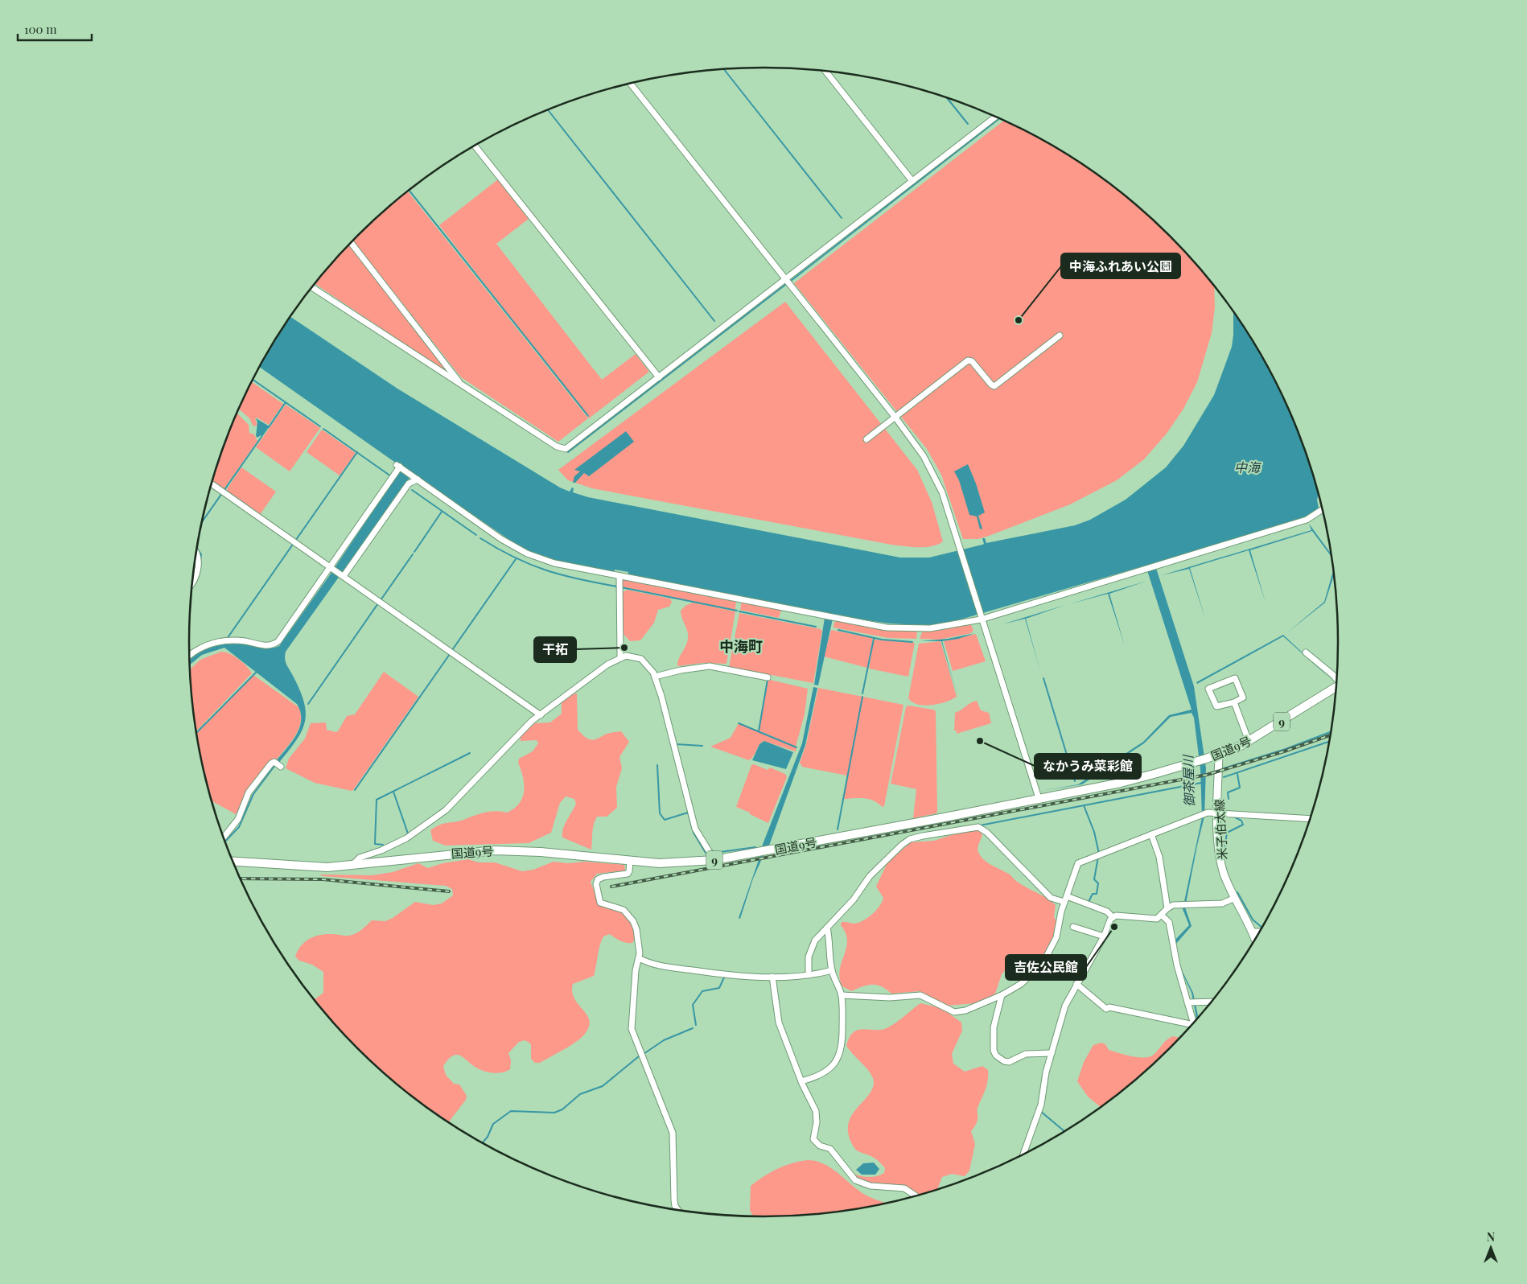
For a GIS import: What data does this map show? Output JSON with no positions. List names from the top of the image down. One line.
{"streets":{"highway":["9","国道9号"],"main road":["米子伯太線"]},"crossings":[["国道9号","米子伯太線"]],"districts":["中海町"],"water":["中海","御茶屋川"],"places":["中海ふれあい公園","干拓","なかうみ菜彩館","吉佐公民館"],"scale_bar":"100 m","north":"top"}
